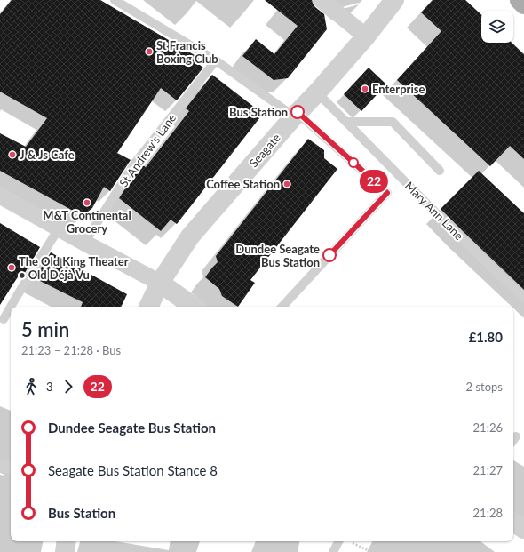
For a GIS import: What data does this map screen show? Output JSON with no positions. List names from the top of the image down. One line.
{"streets":{"street":["Seagate"],"lane":["St Andrew's Lane","Mary Ann Lane"]},"crossings":[["Seagate","Mary Ann Lane"]],"places":["St Francis Boxing Club","Enterprise","Bus Station","J & Js Cafe","Coffee Station","M&T Continental Grocery","Dundee Seagate Bus Station","The Old King Theater • Old Déjà Vu"],"lines":["bus line 22"],"page":{"on_map":"22","heading":["5 min","21:23 – 21:28 · Bus","£1.80"],"legs":["3","22","2 stops"],"list":[{"name":"Dundee Seagate Bus Station","value":"21:26"},{"name":"Seagate Bus Station Stance 8","value":"21:27"},{"name":"Bus Station","value":"21:28"}]}}
